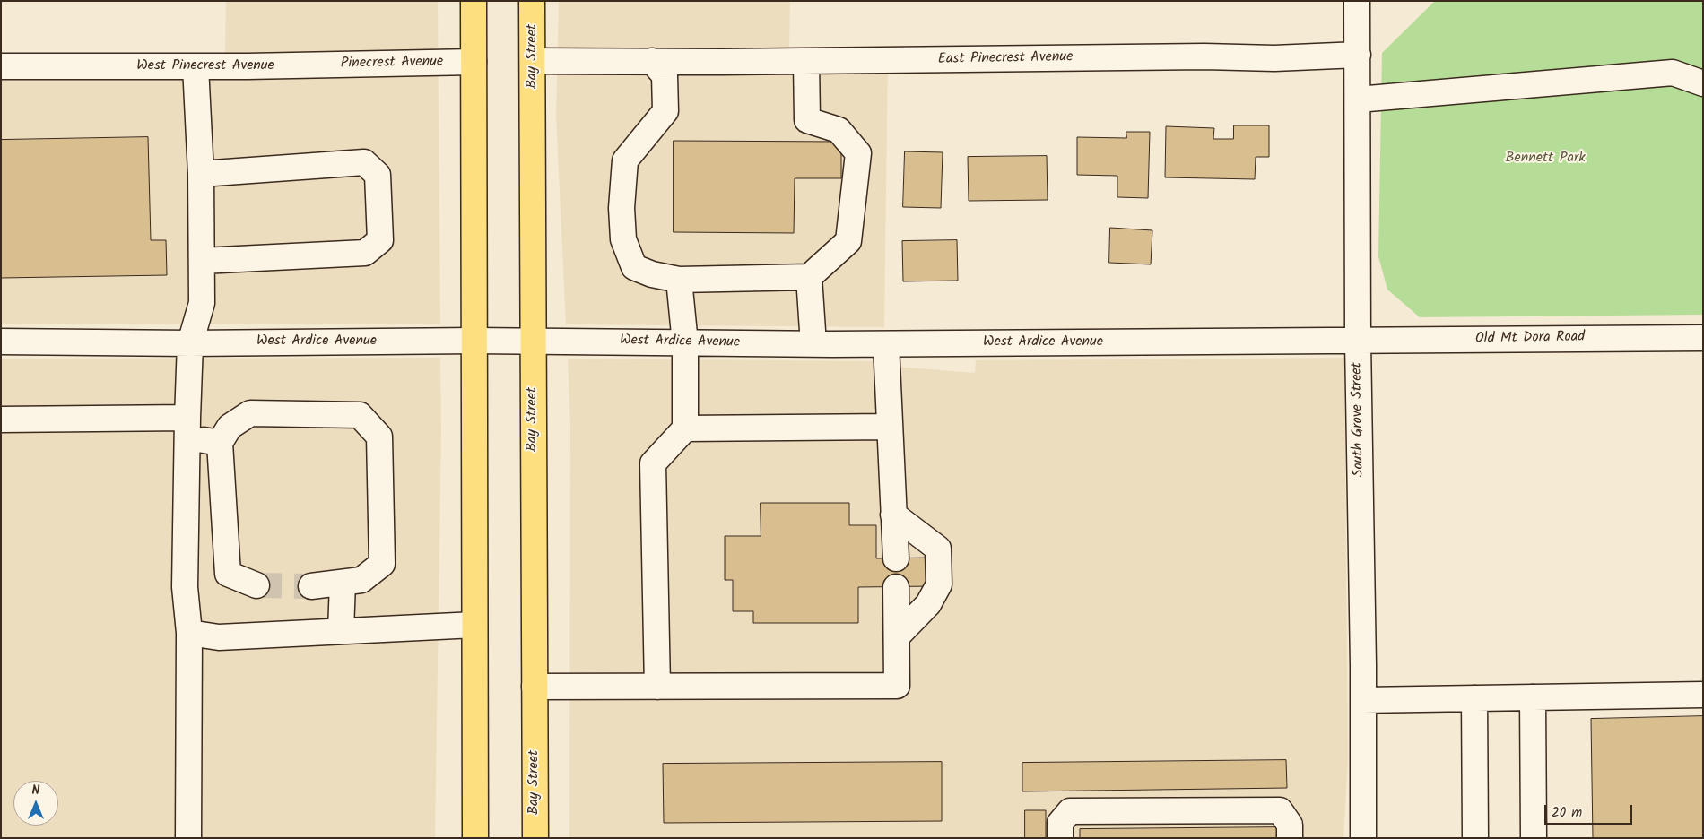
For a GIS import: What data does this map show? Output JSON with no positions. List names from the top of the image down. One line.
{"streets":{"main road":["Bay Street"],"street":["East Pinecrest Avenue","Pinecrest Avenue","West Pinecrest Avenue","Old Mt Dora Road","West Ardice Avenue","South Grove Street"]},"crossings":[["Bay Street","West Ardice Avenue"],["East Pinecrest Avenue","South Grove Street"],["Pinecrest Avenue","West Pinecrest Avenue"],["Old Mt Dora Road","West Ardice Avenue"],["Old Mt Dora Road","South Grove Street"],["West Ardice Avenue","South Grove Street"]],"parks":["Bennett Park"],"scale_bar":"20 m","north":"top"}
